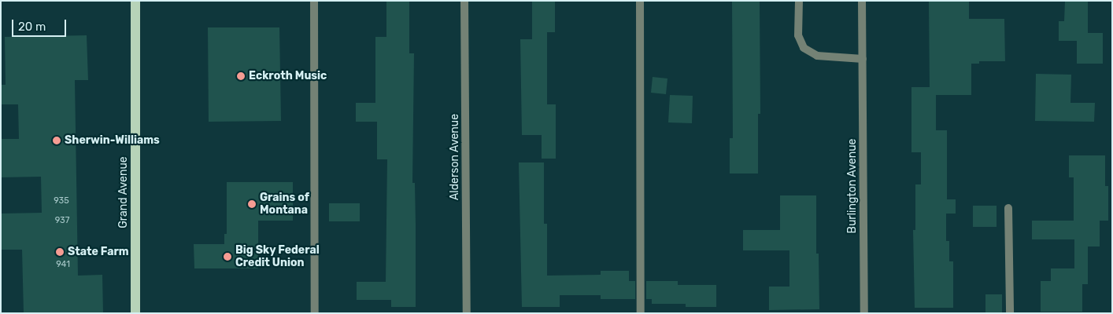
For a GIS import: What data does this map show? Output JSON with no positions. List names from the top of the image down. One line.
{"streets":{"main road":["Grand Avenue"],"street":["Alderson Avenue","Burlington Avenue"]},"places":["Eckroth Music","Sherwin-Williams","Grains of Montana","State Farm","Big Sky Federal Credit Union"],"house_numbers":["935","937","941"],"scale_bar":"20 m"}
